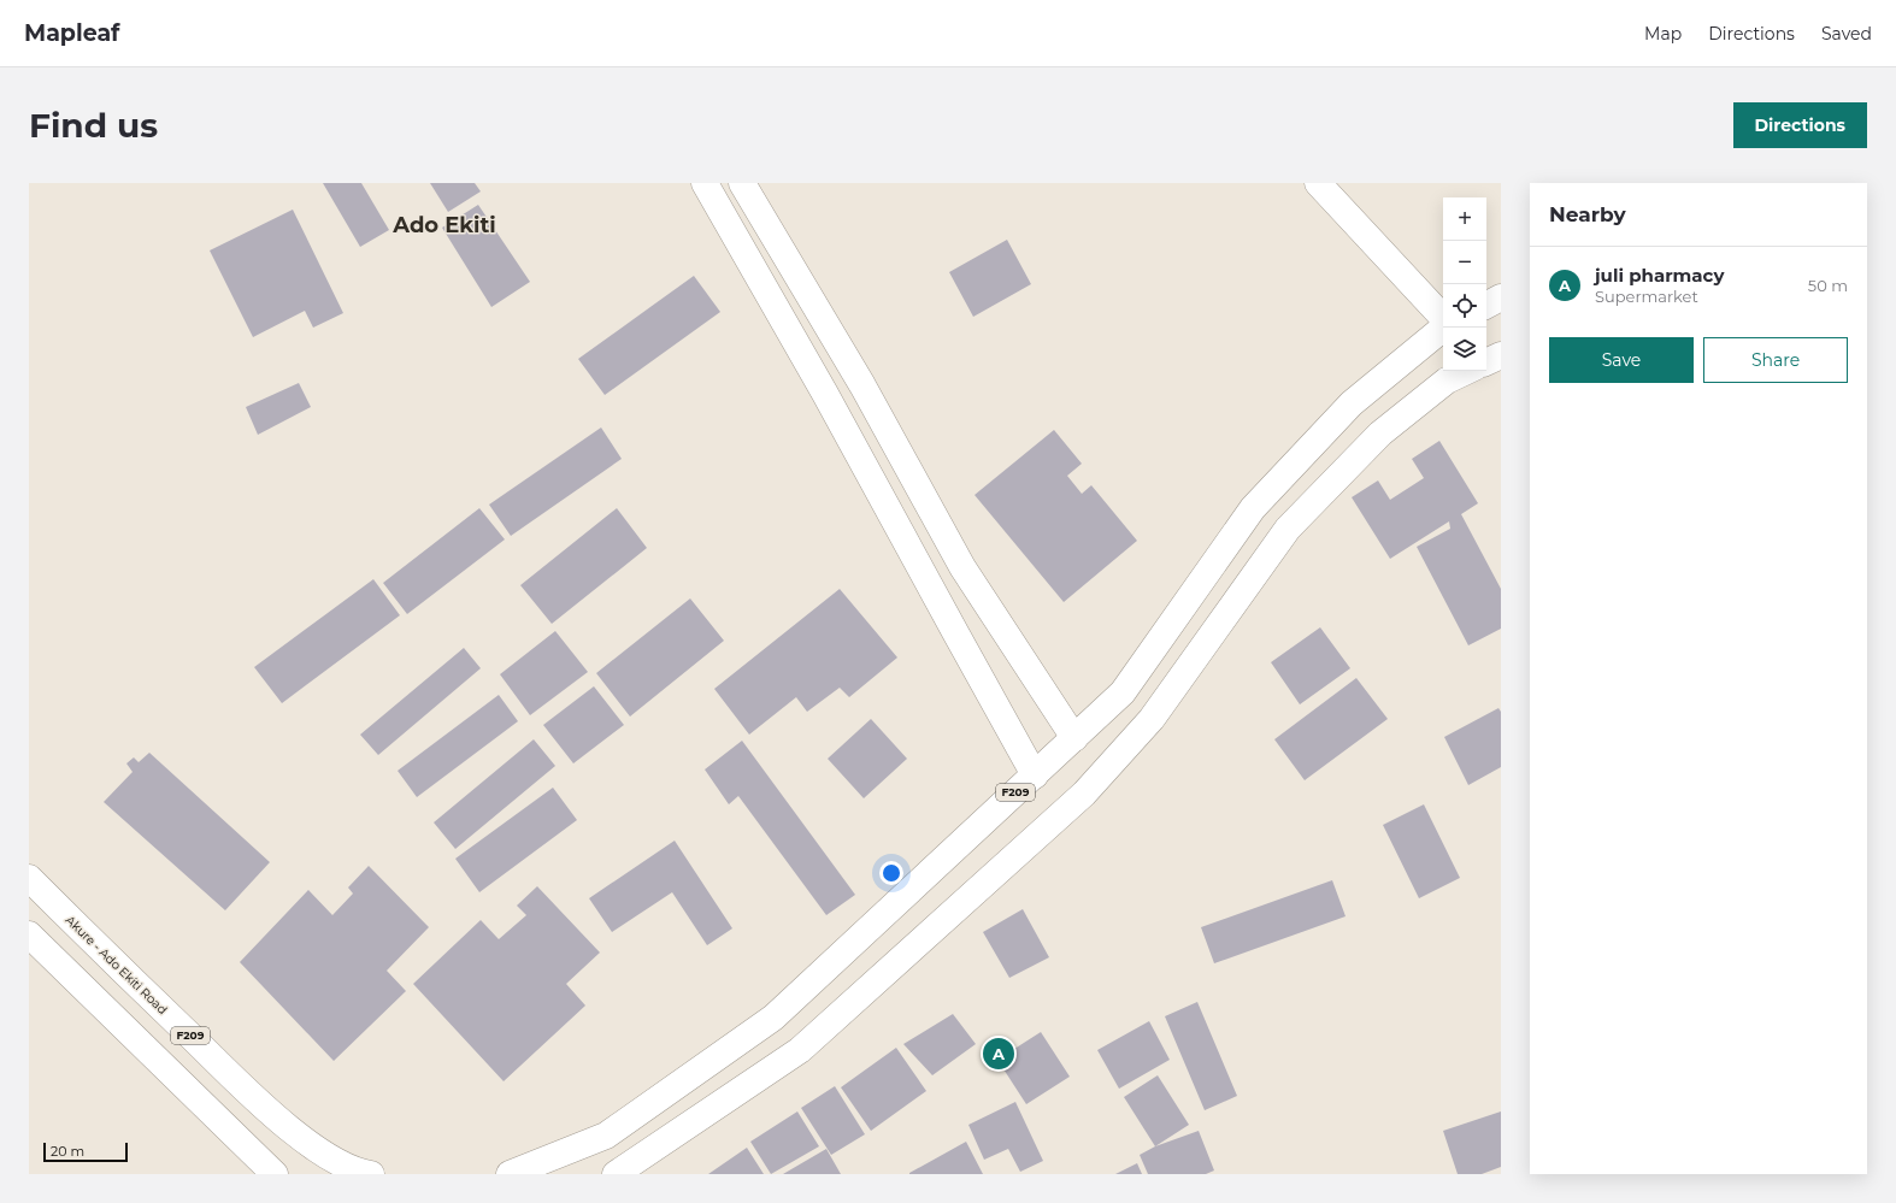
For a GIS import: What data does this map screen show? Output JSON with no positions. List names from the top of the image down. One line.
{"streets":{"main road":["F209","Akure - Ado Ekiti Road"]},"districts":["Ado Ekiti"],"scale_bar":"20 m","page":{"header":"Mapleaf","nav":["Map","Directions","Saved"],"buttons":["Directions",["Save","Share"]],"title":"Find us","heading":"Nearby","map_buttons":["+","−"],"list":[{"mark":"A","name":"juli pharmacy","note":"Supermarket","value":"50 m"}],"pins":"A","scale":"20 m"}}
